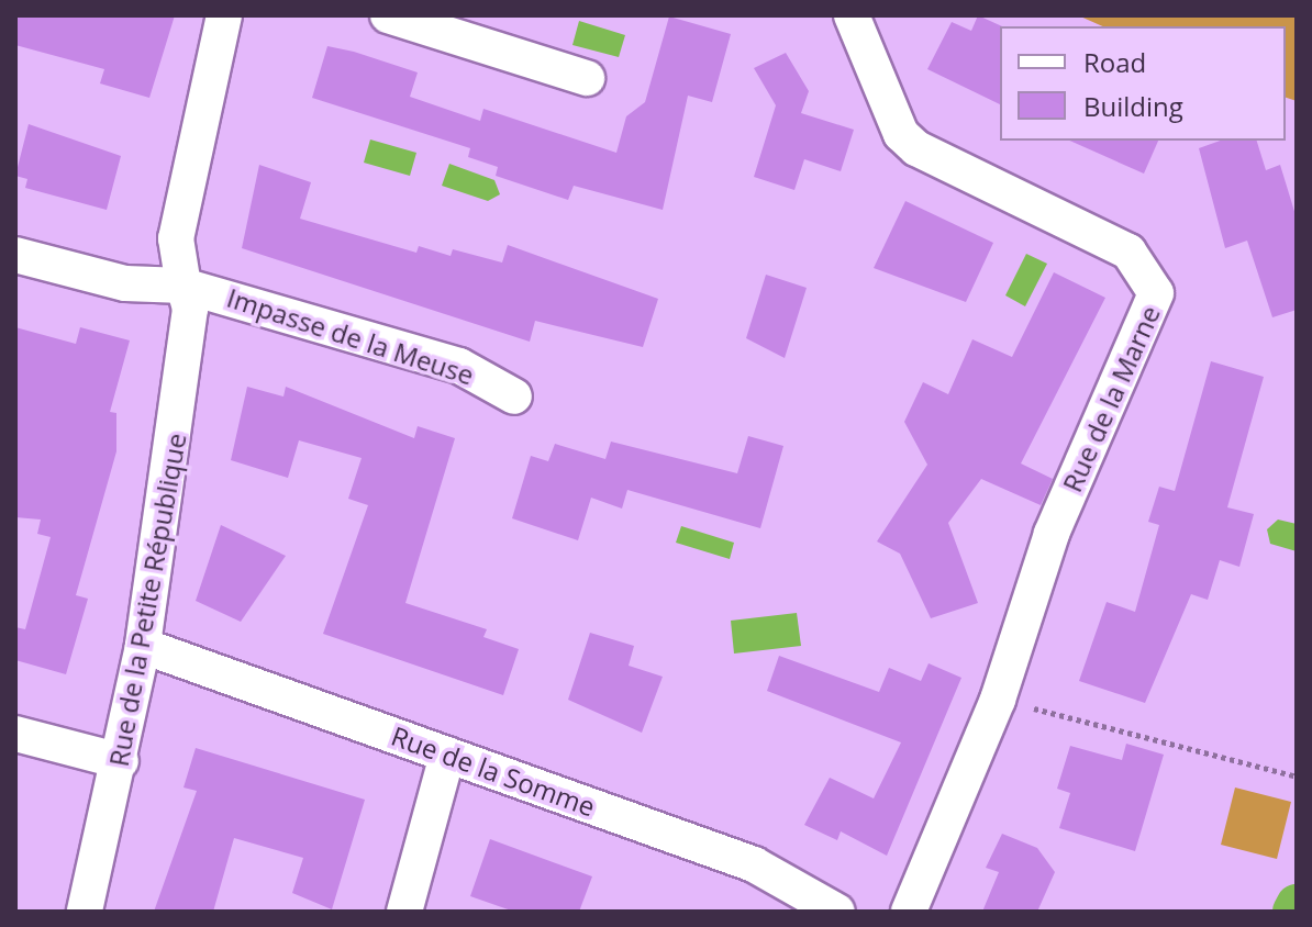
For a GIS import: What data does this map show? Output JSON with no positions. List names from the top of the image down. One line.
{"streets":{"street":["Impasse de la Meuse","Rue de la Marne","Rue de la Petite République","Rue de la Somme"]},"crossings":[["Impasse de la Meuse","Rue de la Petite République"],["Rue de la Petite République","Rue de la Somme"]],"legend":["Road","Building"]}
